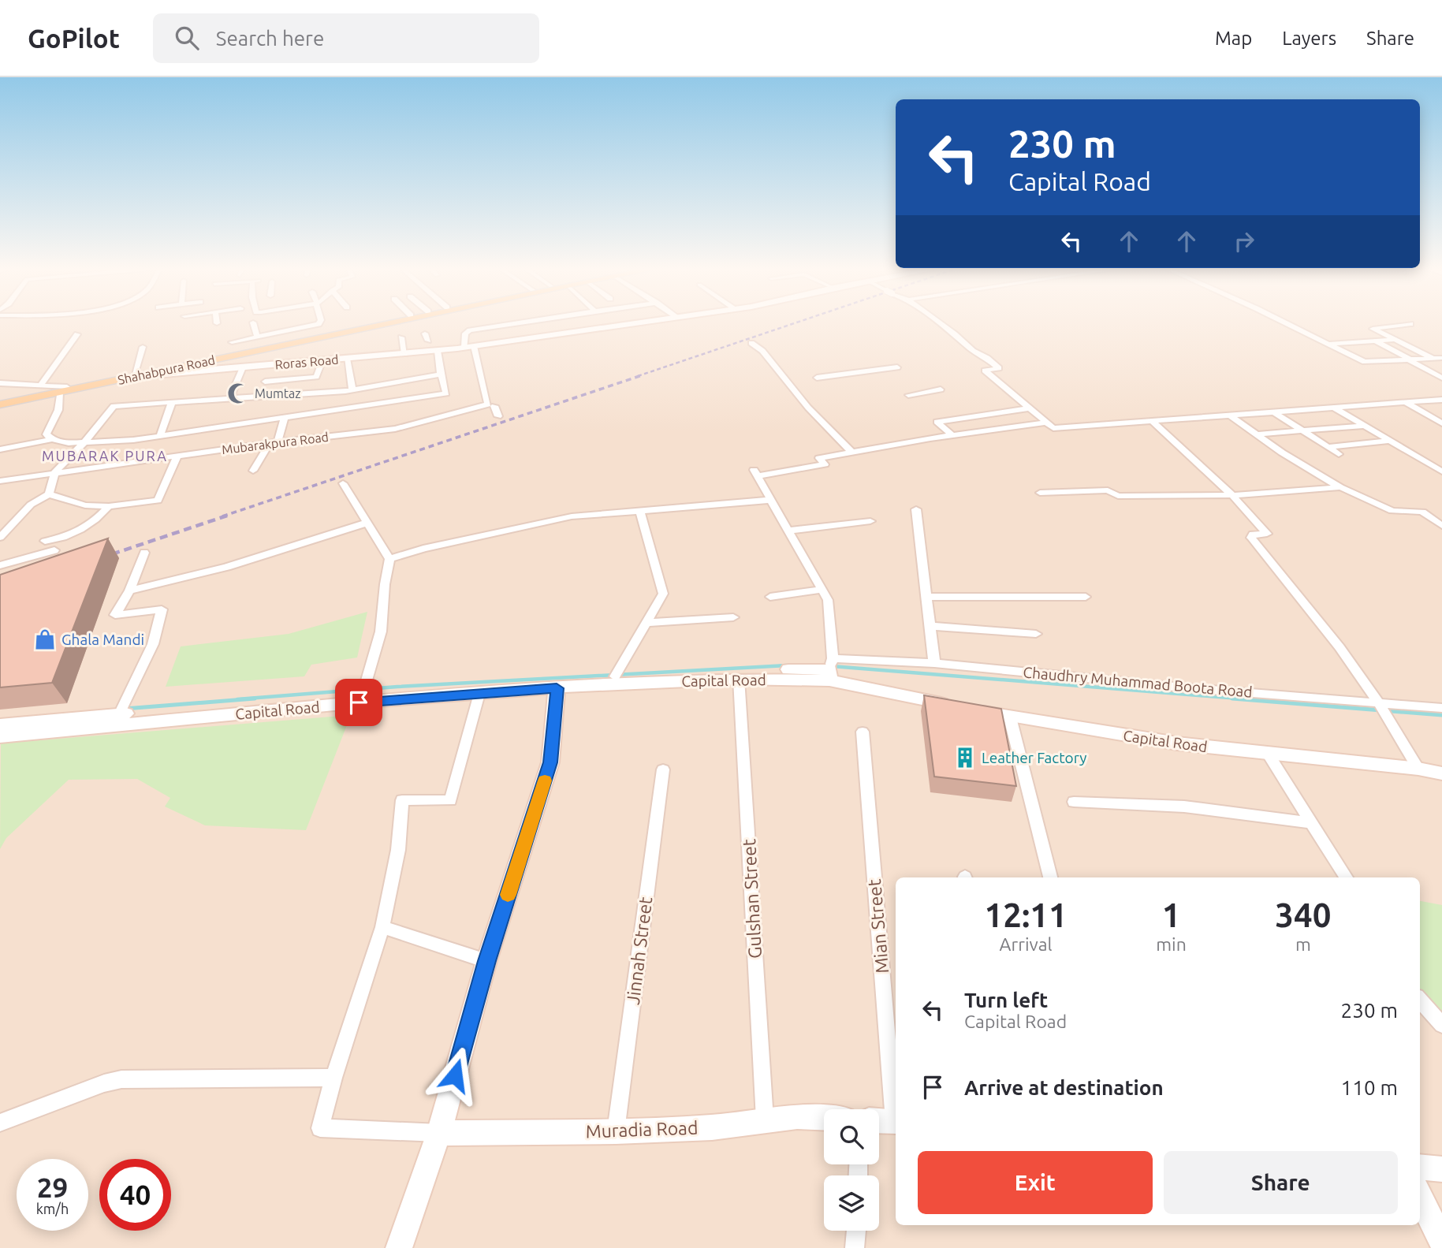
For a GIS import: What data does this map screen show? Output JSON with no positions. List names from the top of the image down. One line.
{"streets":{"main road":["Shahabpura Road"],"street":["Roras Road","Mubarakpura Road","Capital Road","Chaudhry Muhammad Boota Road","Gulshan Street","Mian Street","Jinnah Street","Muradia Road"]},"crossings":[["Roras Road","Shahabpura Road"],["Roras Road","Mubarakpura Road"],["Capital Road","Chaudhry Muhammad Boota Road"],["Capital Road","Gulshan Street"],["Gulshan Street","Muradia Road"],["Jinnah Street","Muradia Road"]],"districts":["MUBARAK PURA"],"places":{"mosque":["Mumtaz"],"shop":["Ghala Mandi"],"building":["Leather Factory"]},"page":{"header":"GoPilot","search":"Search here","nav":["Map","Layers","Share"],"turn":["230 m","Capital Road"],"eta":["12:11","Arrival","1","min","340","m"],"list":[{"name":"Turn left","note":"Capital Road","value":"230 m"},{"name":"Arrive at destination","value":"110 m"}],"buttons":["Exit","Share"],"speed":"29 km/h","limit":"40"}}
